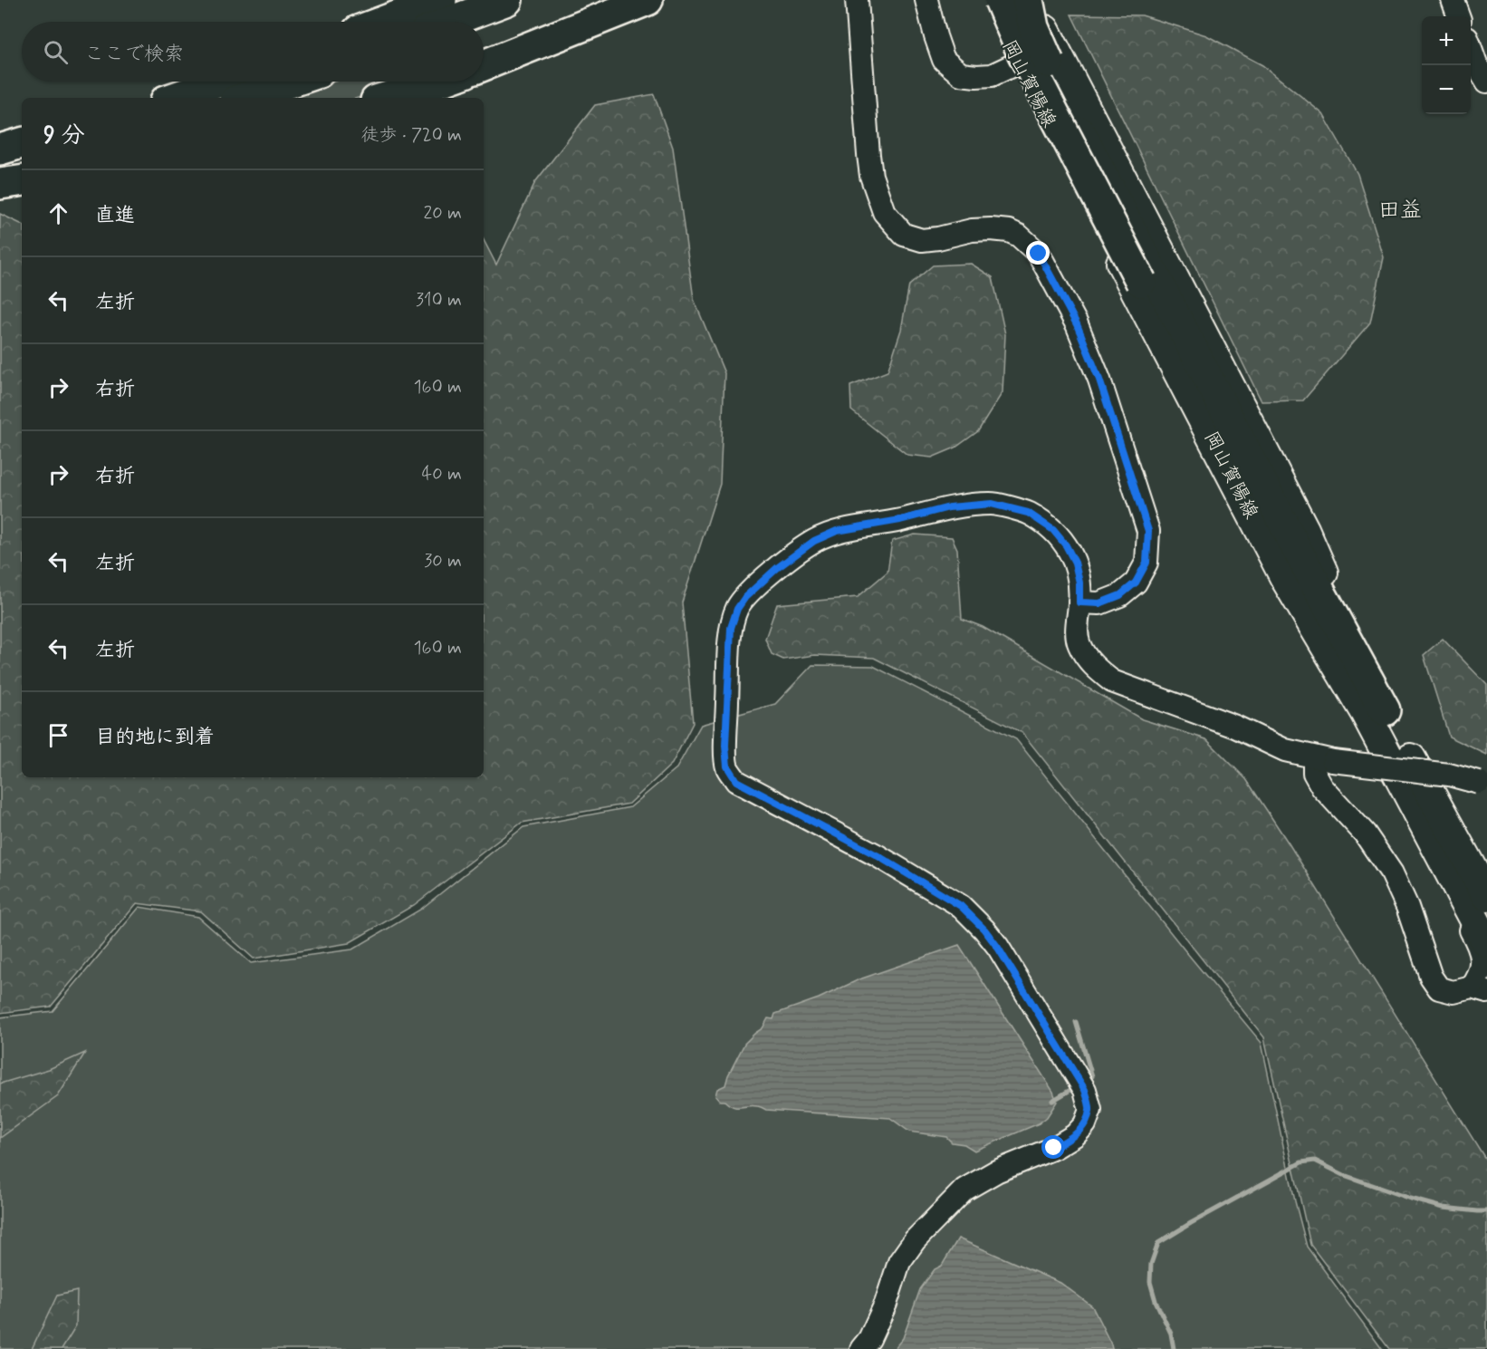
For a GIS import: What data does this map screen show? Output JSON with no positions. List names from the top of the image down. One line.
{"streets":{"main road":["岡山賀陽線"]},"districts":["田益"],"page":{"map_buttons":["+","−"],"search":"ここで検索","heading":["9 分","徒歩 · 720 m"],"list":[["直進","20 m"],["左折","310 m"],["右折","160 m"],["右折","40 m"],["左折","30 m"],["左折","160 m"],"目的地に到着"]}}
